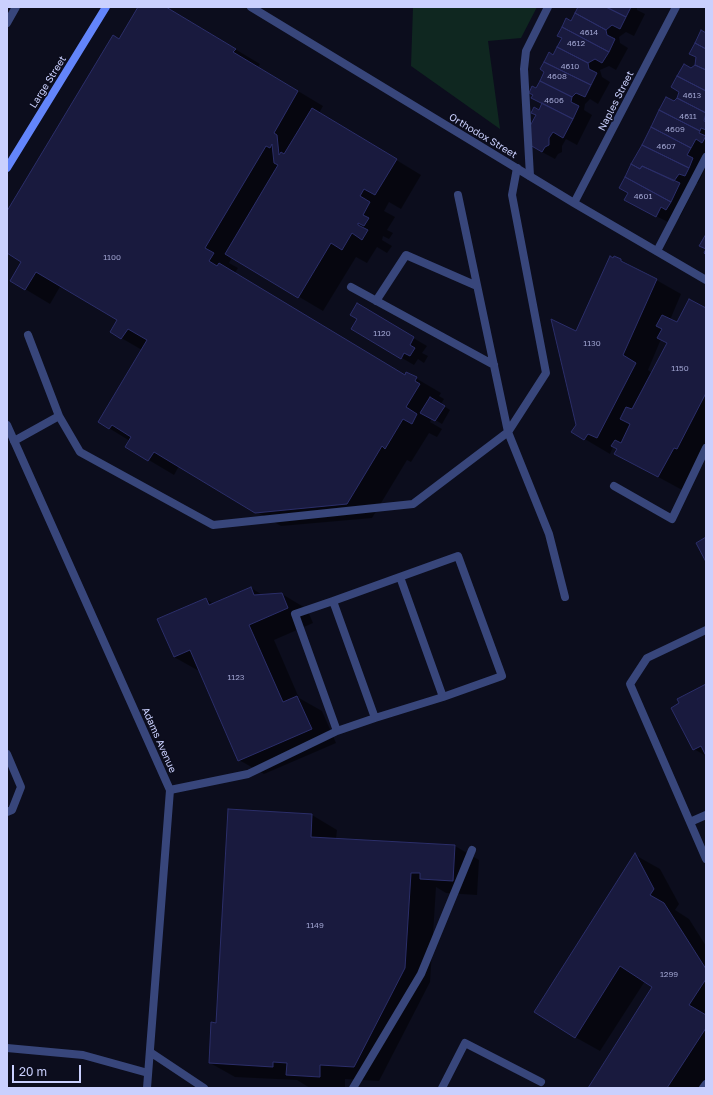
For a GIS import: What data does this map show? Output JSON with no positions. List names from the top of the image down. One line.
{"streets":{"street":["Large Street","Naples Street","Orthodox Street","Adams Avenue"]},"crossings":[["Naples Street","Orthodox Street"]],"house_numbers":["4614","4612","4610","4608","4613","4606","4611","4609","4607","4601","1100","1120","1130","1150","1123","1149","1299"],"scale_bar":"20 m"}
